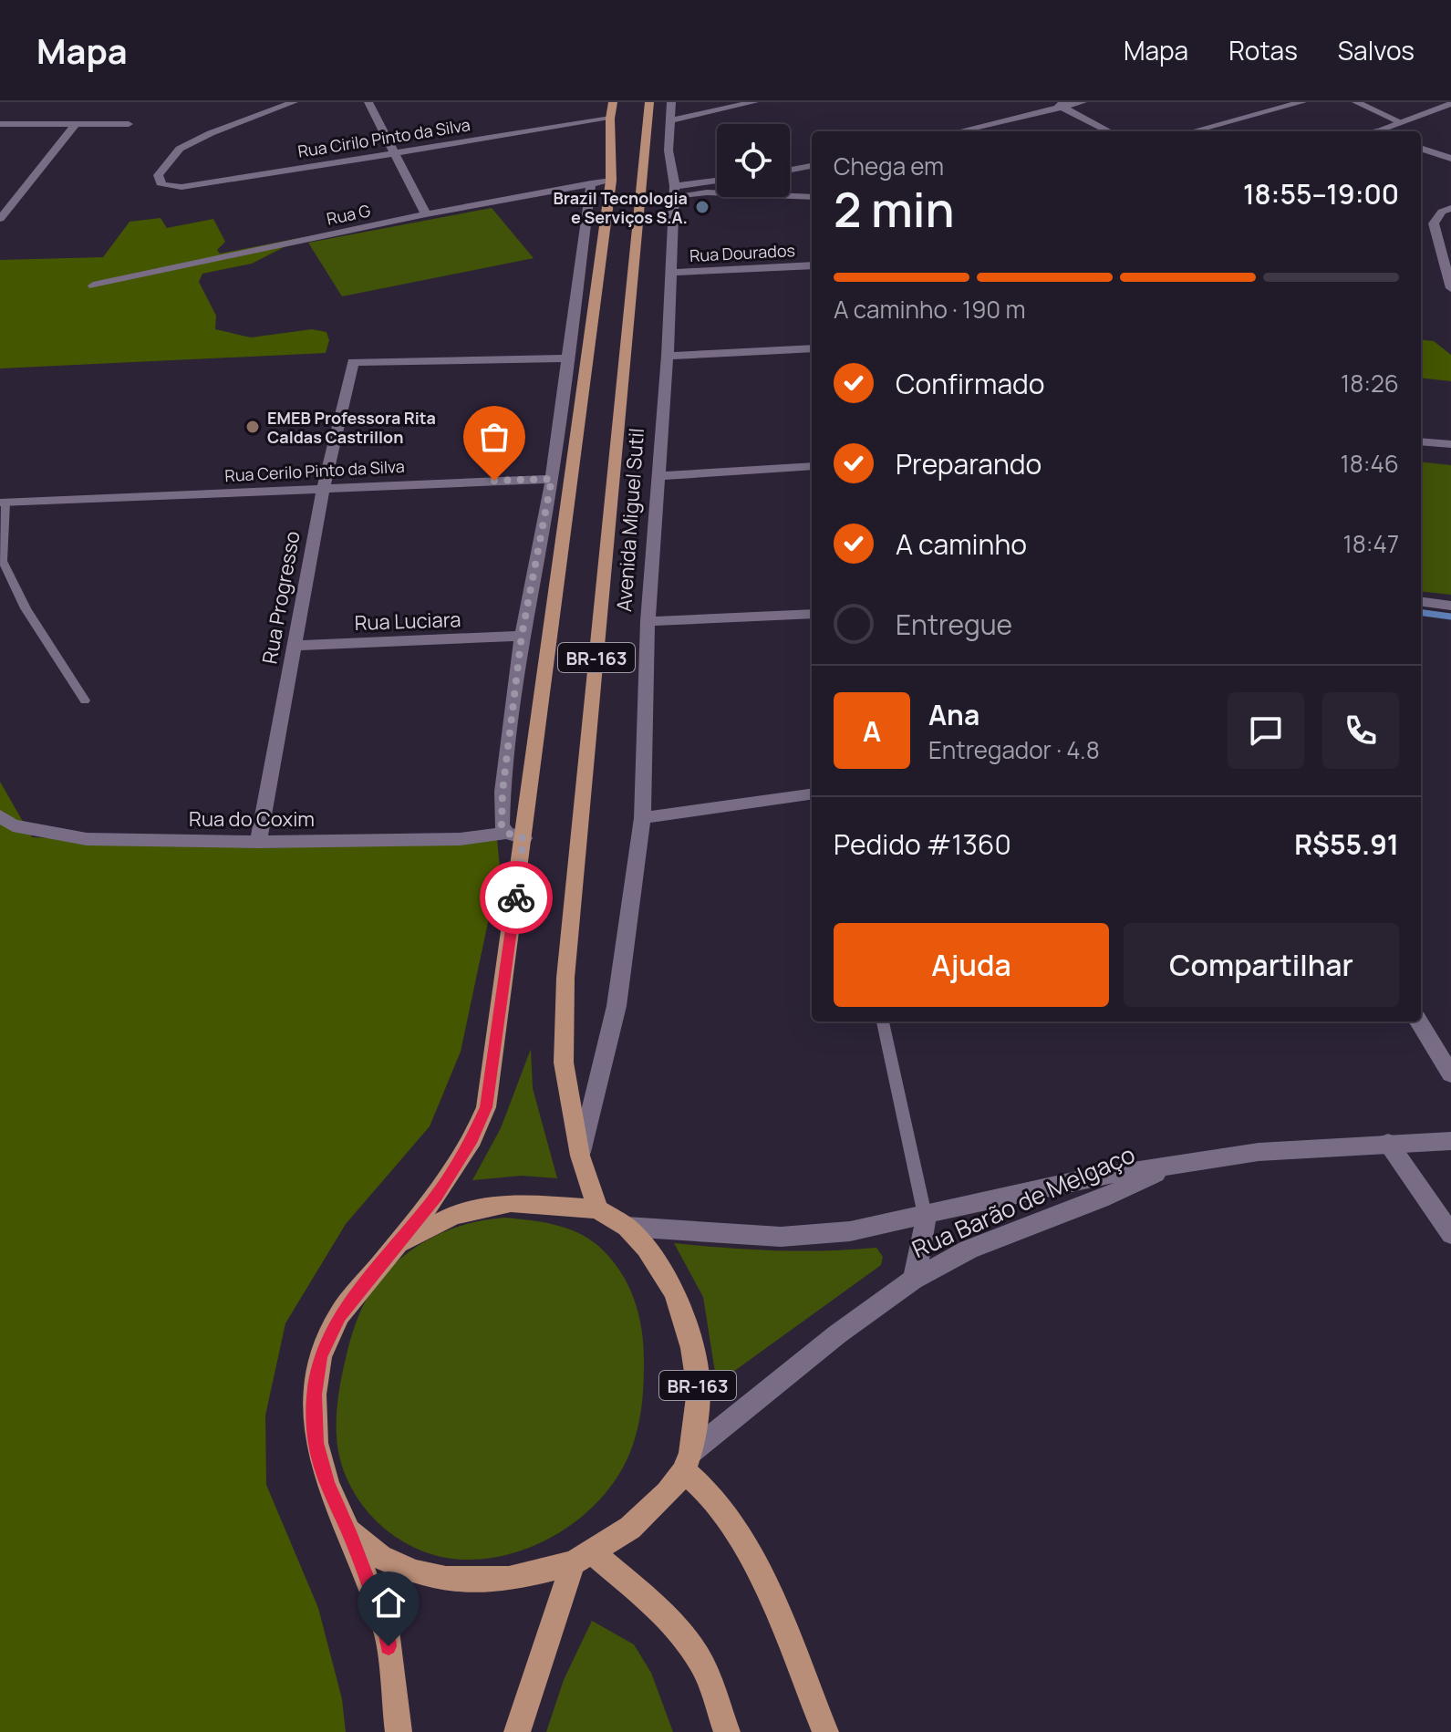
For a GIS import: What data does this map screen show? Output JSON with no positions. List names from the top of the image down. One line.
{"streets":{"main road":["Avenida Miguel Sutil","BR-163"],"street":["Rua Cirilo Pinto da Silva","Rua G","Rua Dourados","Rua Cerilo Pinto da Silva","Rua Progresso","Rua Luciara","Rua do Coxim","Rua Barão de Melgaço"]},"crossings":[["Rua Cirilo Pinto da Silva","BR-163"],["Rua G","BR-163"],["Rua Dourados","Avenida Miguel Sutil"],["Rua Cerilo Pinto da Silva","Rua Progresso"],["Avenida Miguel Sutil","BR-163"],["Rua Progresso","Rua Luciara"],["Rua Progresso","Rua do Coxim"],["BR-163","Rua do Coxim"],["BR-163","Rua Barão de Melgaço"]],"places":["Brazil Tecnologia e Serviços S.A.","EMEB Professora Rita Caldas Castrillon"],"page":{"header":"Mapa","nav":["Mapa","Rotas","Salvos"],"heading":["2 min","Chega em","18:55–19:00"],"panel":["Ana","Entregador · 4.8","Pedido #1360","R$55.91"],"bar":"A caminho · 190 m","list":[["Confirmado","18:26"],["Preparando","18:46"],["A caminho","18:47"],"Entregue"],"round":"A","buttons":["Ajuda","Compartilhar"]}}
